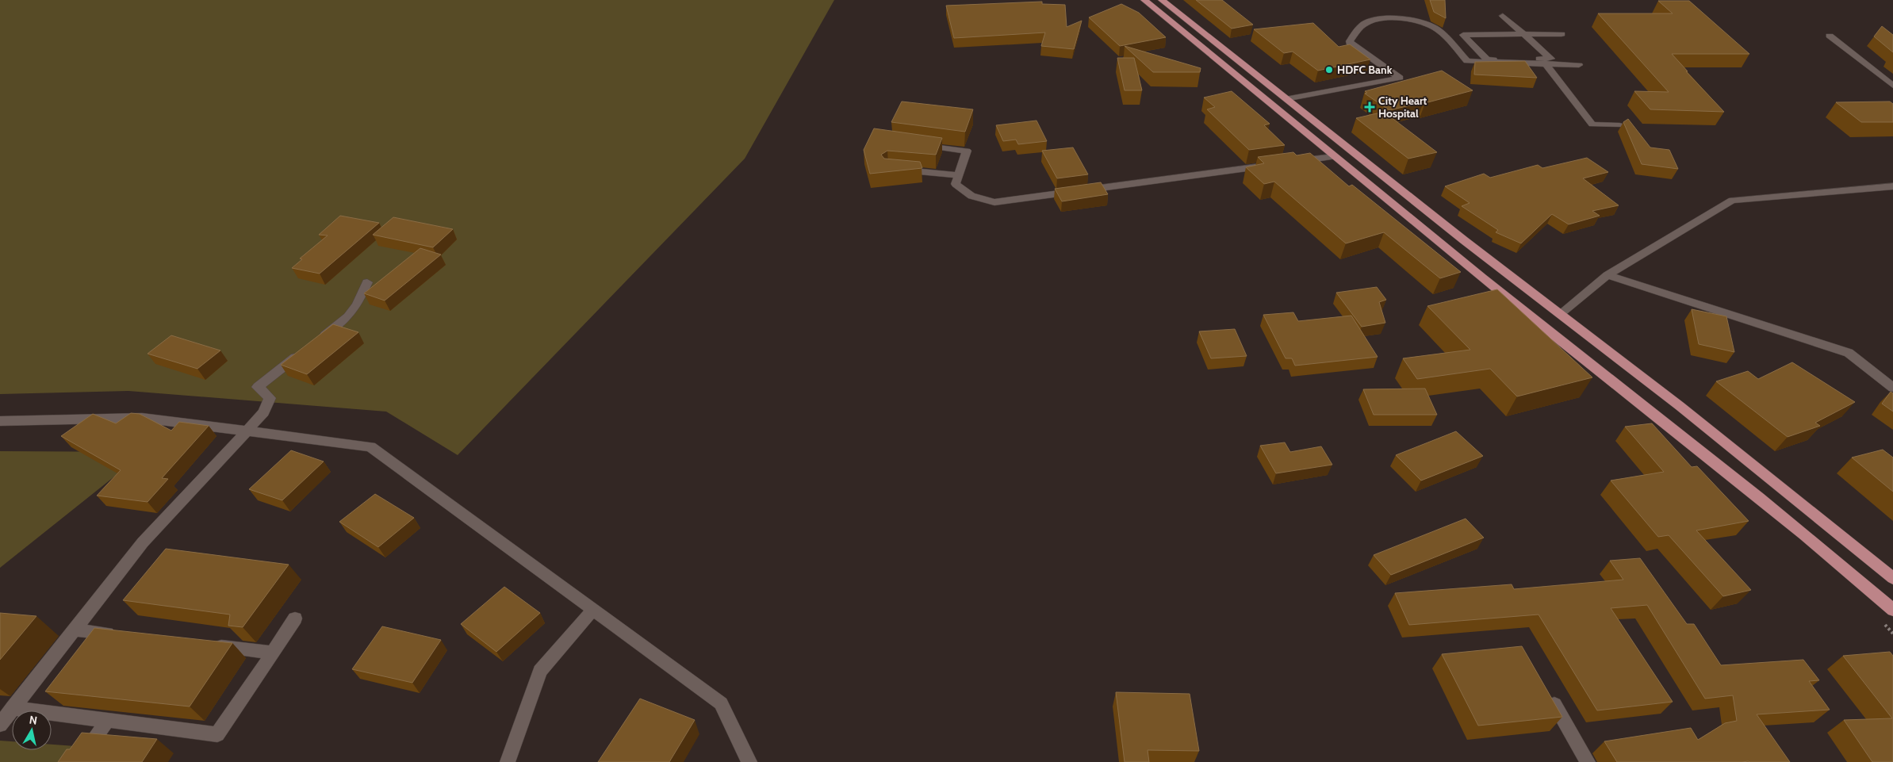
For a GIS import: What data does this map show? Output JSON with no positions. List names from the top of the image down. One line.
{"places":{"other":["HDFC Bank"],"health":["City Heart Hospital"]},"north":"top"}
